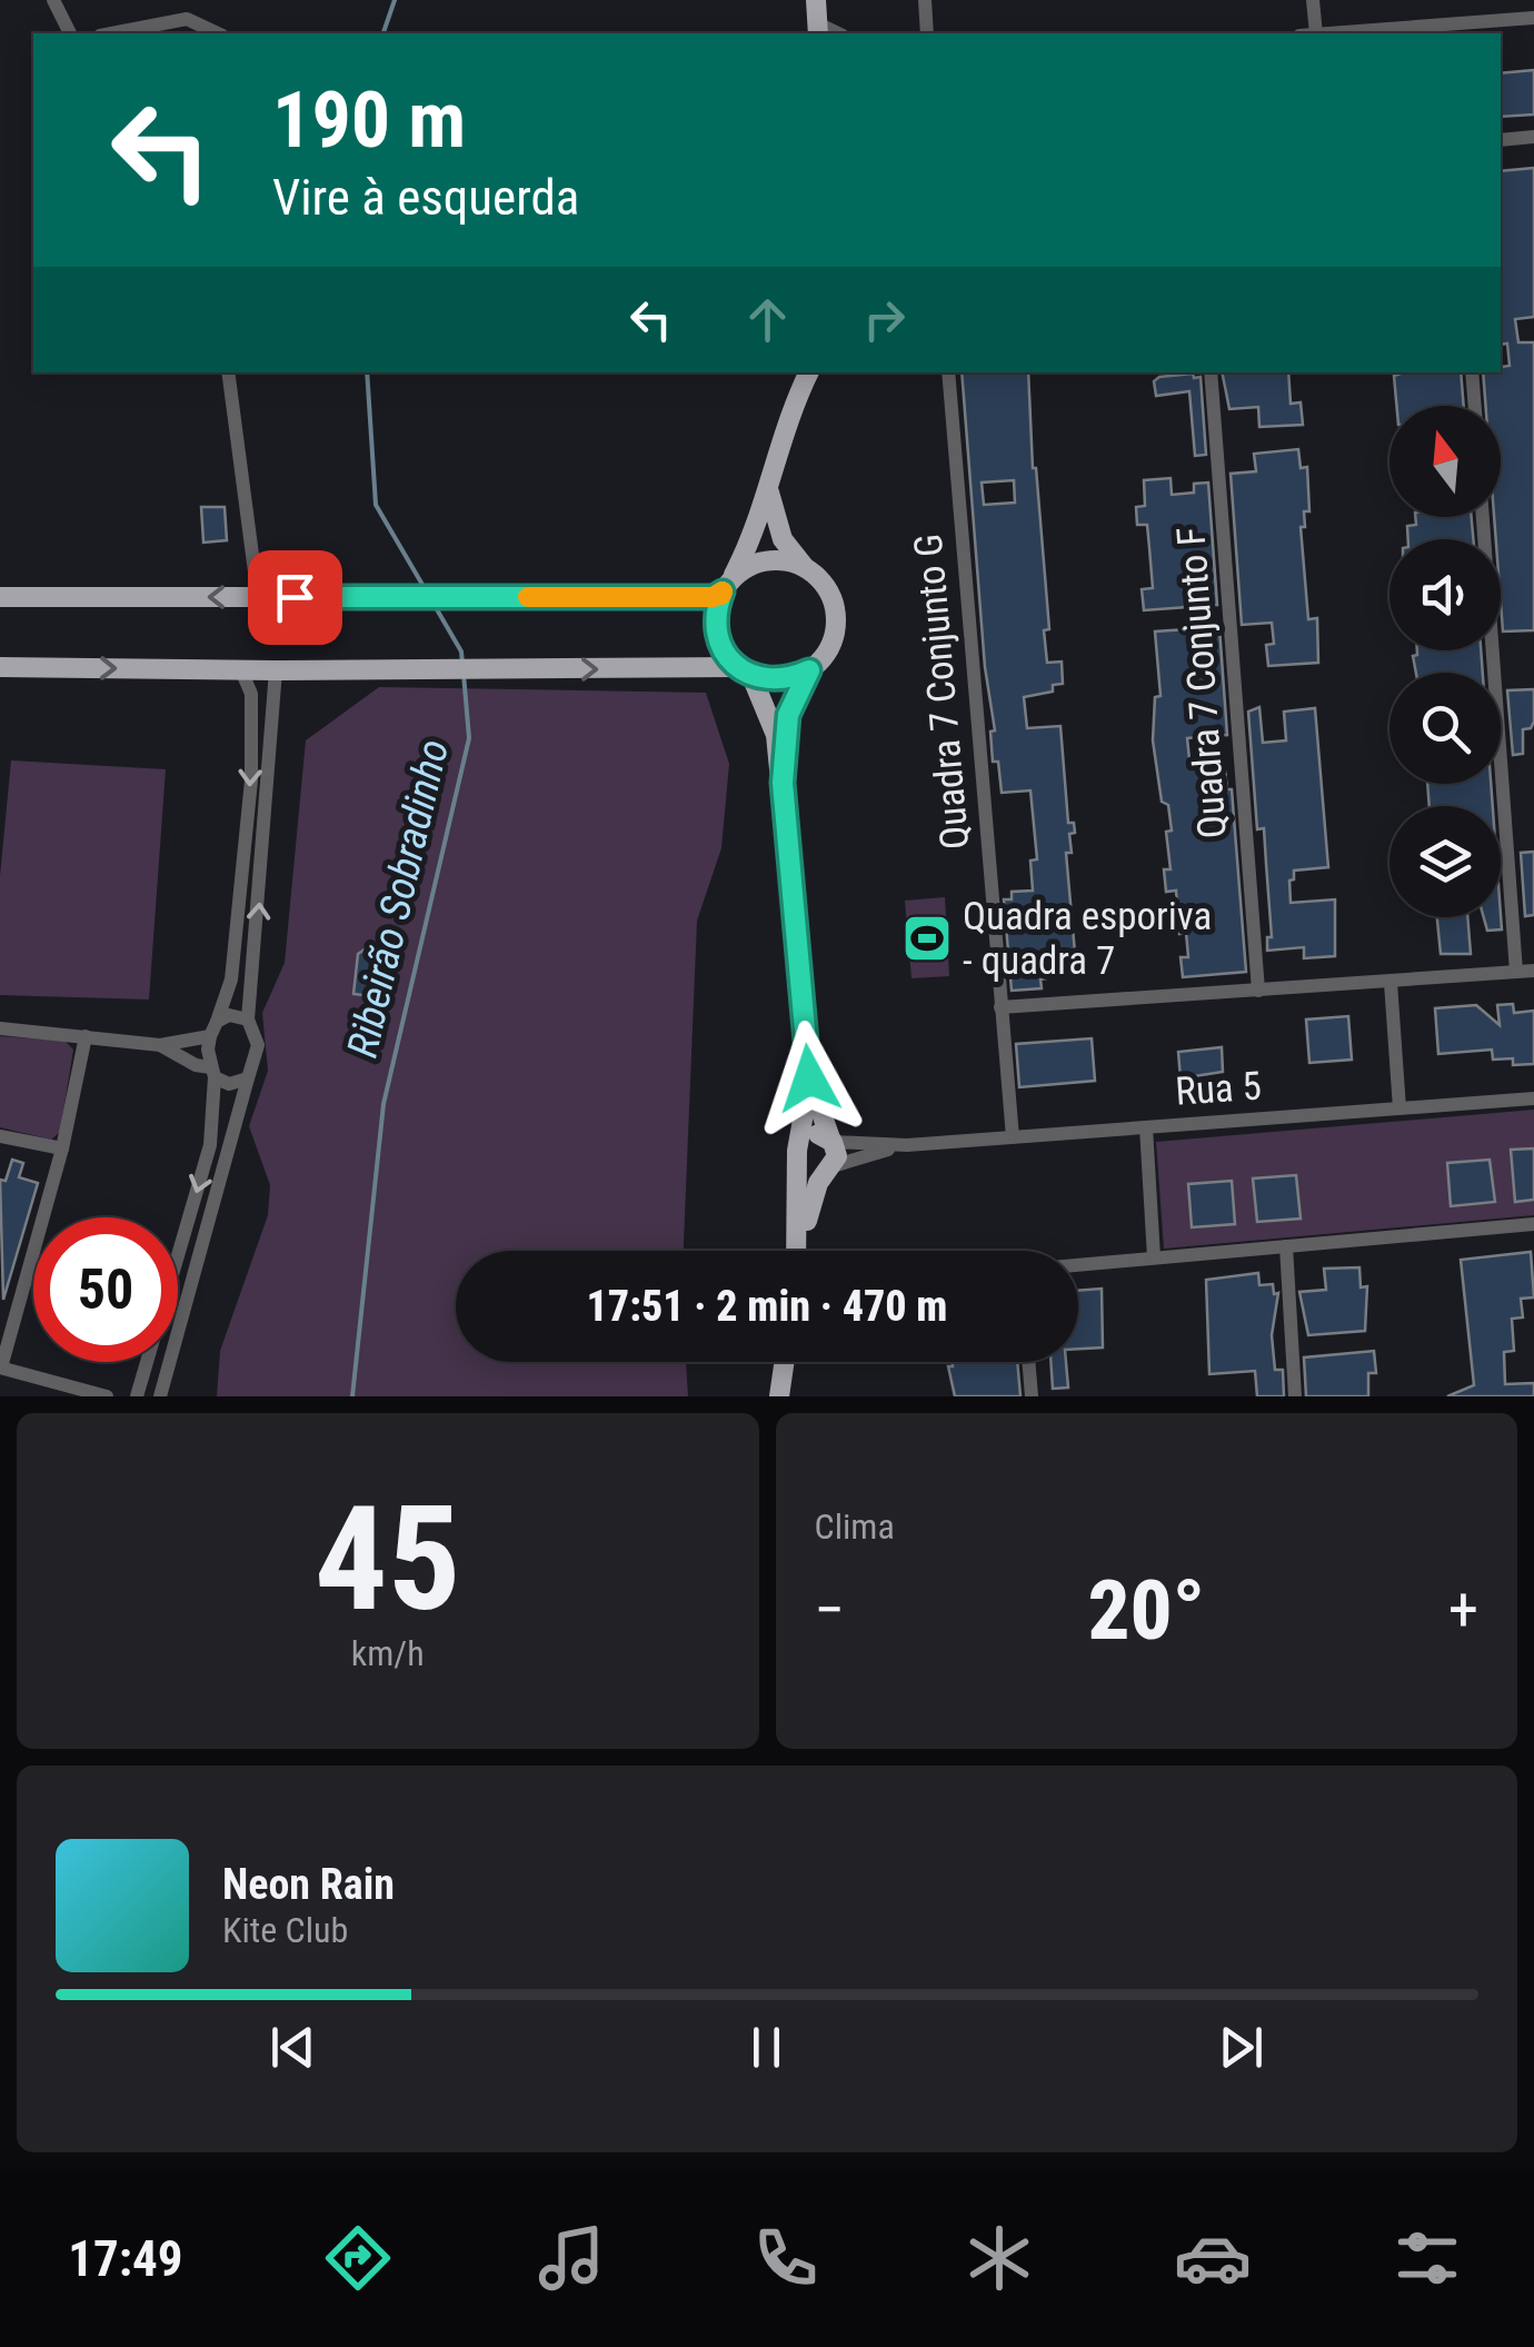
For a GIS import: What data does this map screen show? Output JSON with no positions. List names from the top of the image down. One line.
{"streets":{"street":["Quadra 7 Conjunto F","Quadra 7 Conjunto G","Rua 5"]},"crossings":[["Quadra 7 Conjunto G","Rua 5"]],"water":["Ribeirão Sobradinho"],"places":{"sports":["Quadra esporiva - quadra 7"]},"north":"top","page":{"turn":["190 m","Vire à esquerda"],"limit":"50","trip":"17:51 · 2 min · 470 m","tile":[["45","km/h"],"Clima"],"heat":["−","20°","+"],"song":["Neon Rain","Kite Club"],"tabs":"17:49"}}
